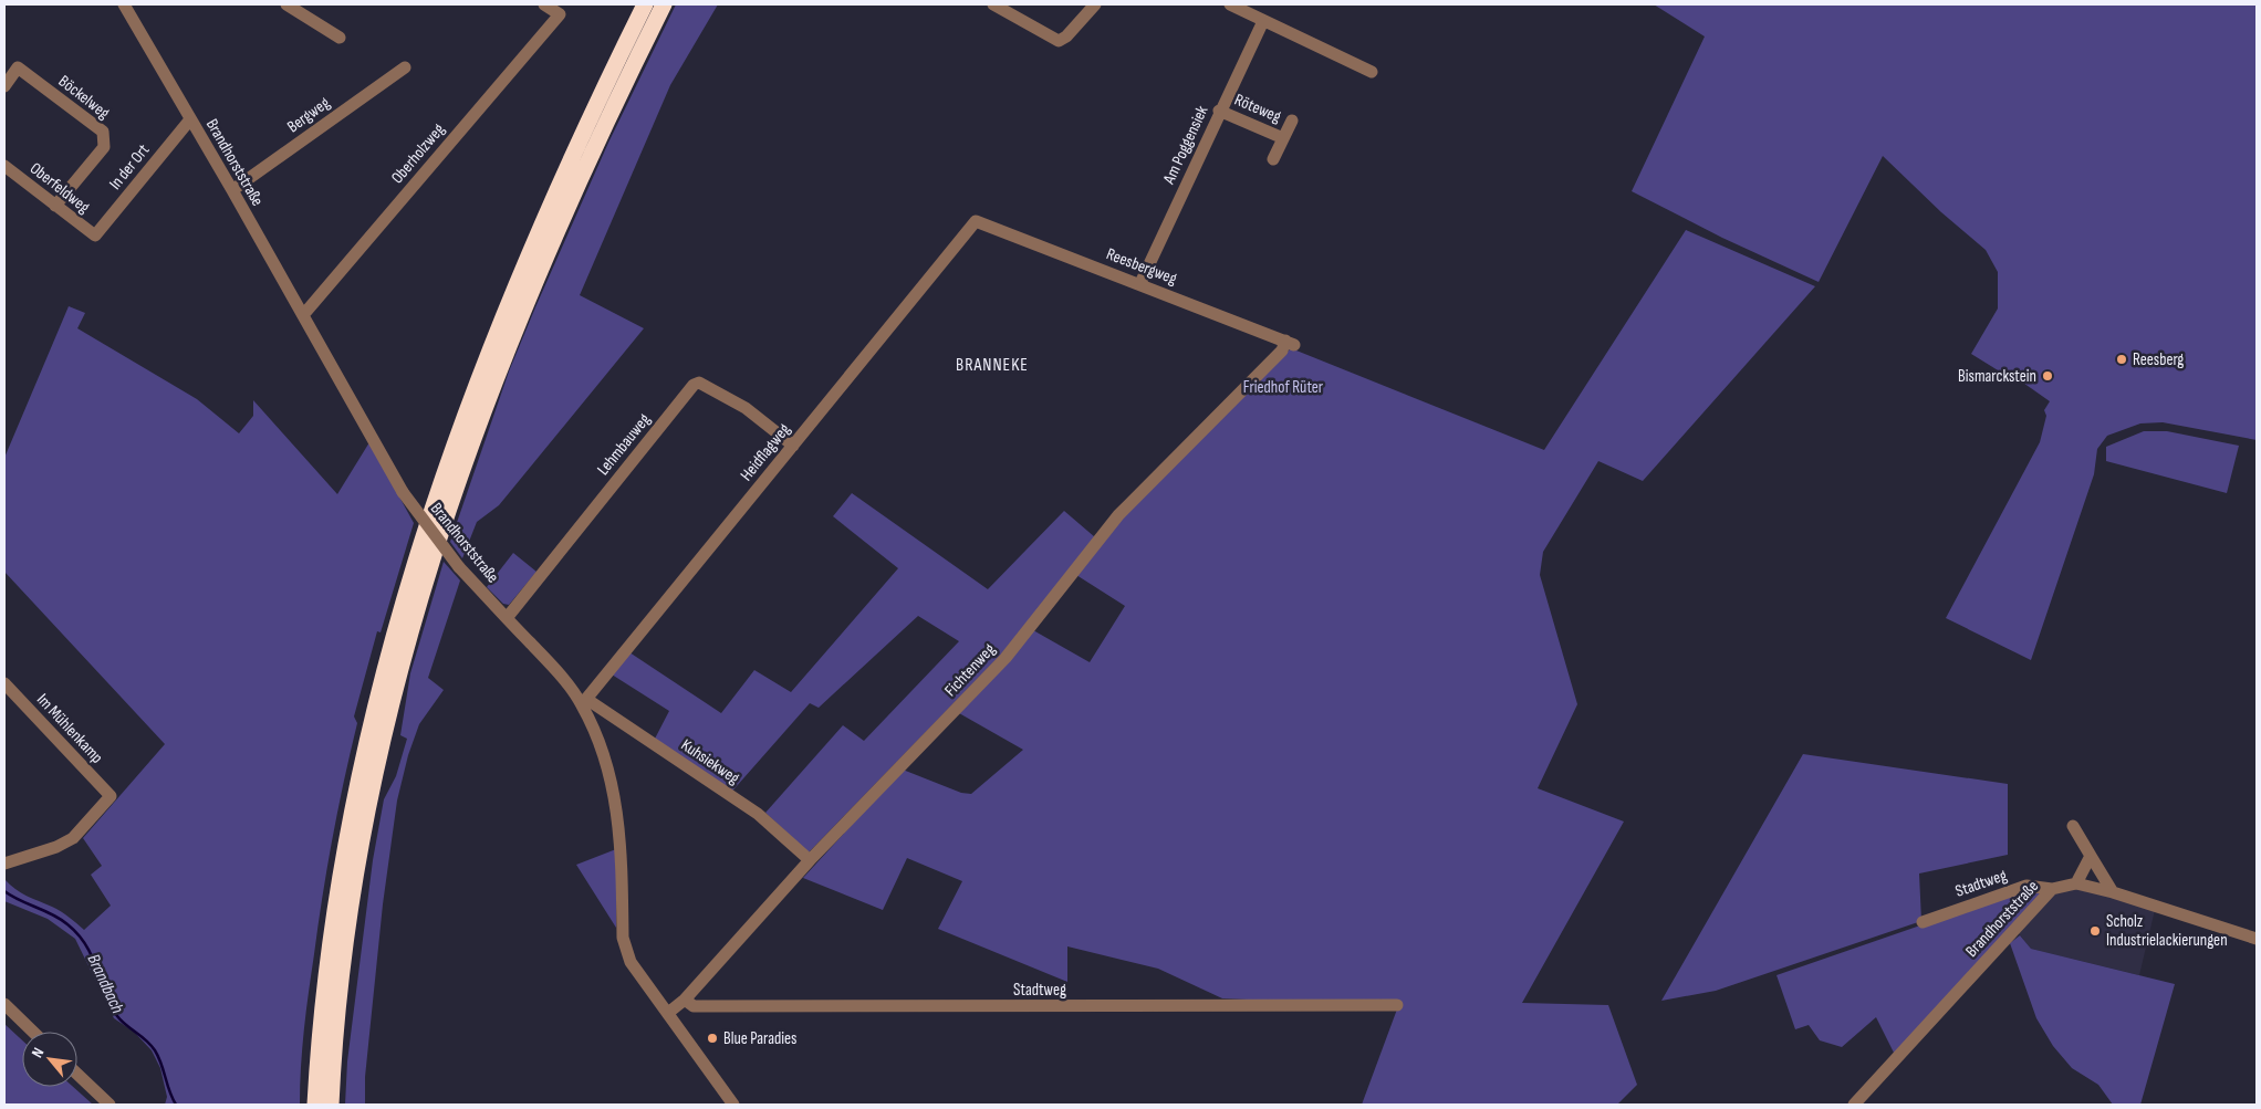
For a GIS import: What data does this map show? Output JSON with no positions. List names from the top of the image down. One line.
{"streets":{"street":["Böckelweg","Röteweg","Bergweg","Am Poggensiek","Oberholzweg","Brandhorststraße","In der Ort","Oberfeldweg","Reesbergweg","Lehmbauweg","Heidflagweg","Fichtenweg","Im Mühlenkamp","Kuhsiekweg","Stadtweg"]},"crossings":[["Böckelweg","Oberfeldweg"],["Röteweg","Am Poggensiek"],["Bergweg","Brandhorststraße"],["Am Poggensiek","Reesbergweg"],["Oberholzweg","Brandhorststraße"],["Brandhorststraße","In der Ort"],["Brandhorststraße","Lehmbauweg"],["Brandhorststraße","Heidflagweg"],["Brandhorststraße","Fichtenweg"],["Brandhorststraße","Kuhsiekweg"],["Brandhorststraße","Stadtweg"],["In der Ort","Oberfeldweg"],["Reesbergweg","Heidflagweg"],["Reesbergweg","Fichtenweg"],["Lehmbauweg","Heidflagweg"],["Heidflagweg","Kuhsiekweg"],["Fichtenweg","Kuhsiekweg"],["Fichtenweg","Stadtweg"]],"districts":["BRANNEKE"],"water":["Brandbach"],"parks":["Friedhof Rüter"],"places":["Reesberg","Bismarckstein","Scholz Industrielackierungen","Blue Paradies"],"north":"top left"}
